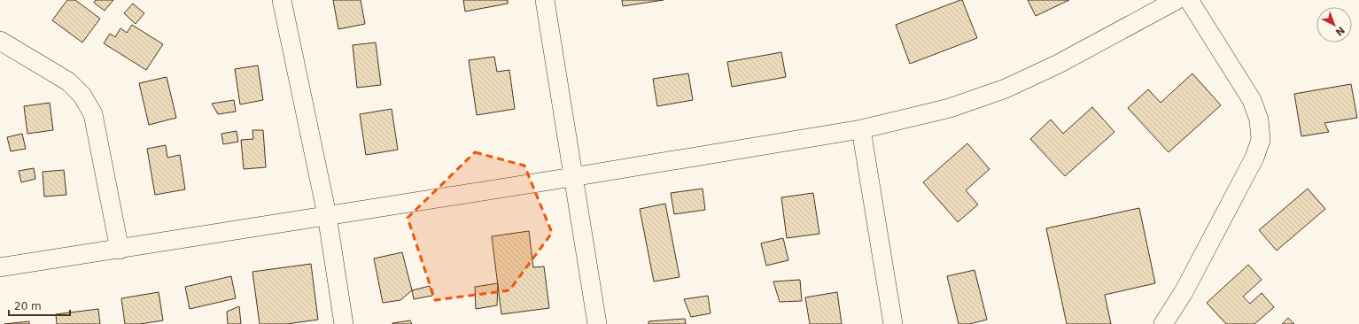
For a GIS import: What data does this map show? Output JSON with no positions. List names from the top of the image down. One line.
{"scale_bar":"20 m","north":"bottom right"}
